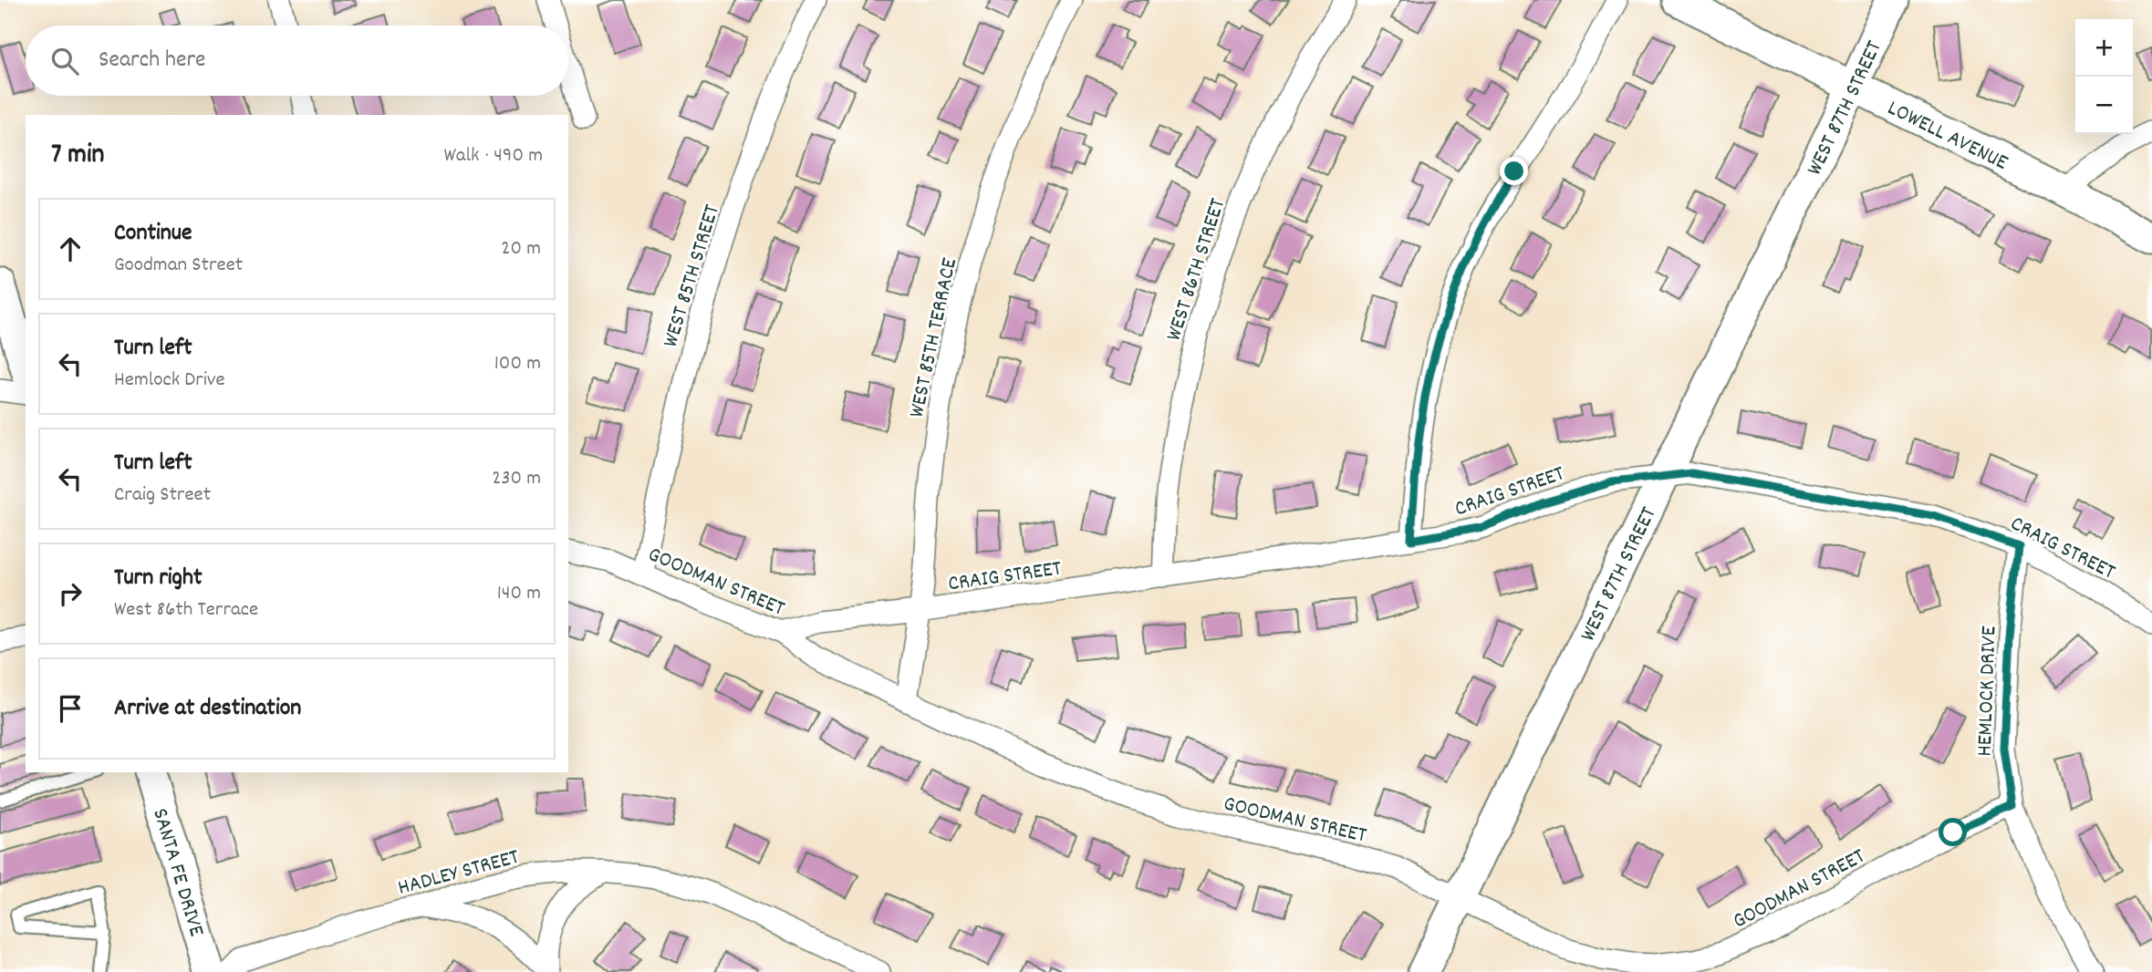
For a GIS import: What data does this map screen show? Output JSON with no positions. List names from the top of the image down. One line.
{"streets":{"street":["WEST 87TH STREET","LOWELL AVENUE","WEST 86TH STREET","WEST 85TH STREET","WEST 85TH TERRACE","CRAIG STREET","GOODMAN STREET","HEMLOCK DRIVE","HADLEY STREET","SANTA FE DRIVE"]},"crossings":[["WEST 87TH STREET","LOWELL AVENUE"],["WEST 87TH STREET","CRAIG STREET"],["WEST 87TH STREET","GOODMAN STREET"],["WEST 86TH STREET","CRAIG STREET"],["WEST 85TH STREET","GOODMAN STREET"],["WEST 85TH TERRACE","CRAIG STREET"],["WEST 85TH TERRACE","GOODMAN STREET"],["CRAIG STREET","GOODMAN STREET"],["CRAIG STREET","HEMLOCK DRIVE"],["GOODMAN STREET","HEMLOCK DRIVE"]],"page":{"map_buttons":["+","−"],"search":"Search here","heading":["7 min","Walk · 490 m"],"list":[["Continue","Goodman Street","20 m"],["Turn left","Hemlock Drive","100 m"],["Turn left","Craig Street","230 m"],["Turn right","West 86th Terrace","140 m"],"Arrive at destination"]}}
